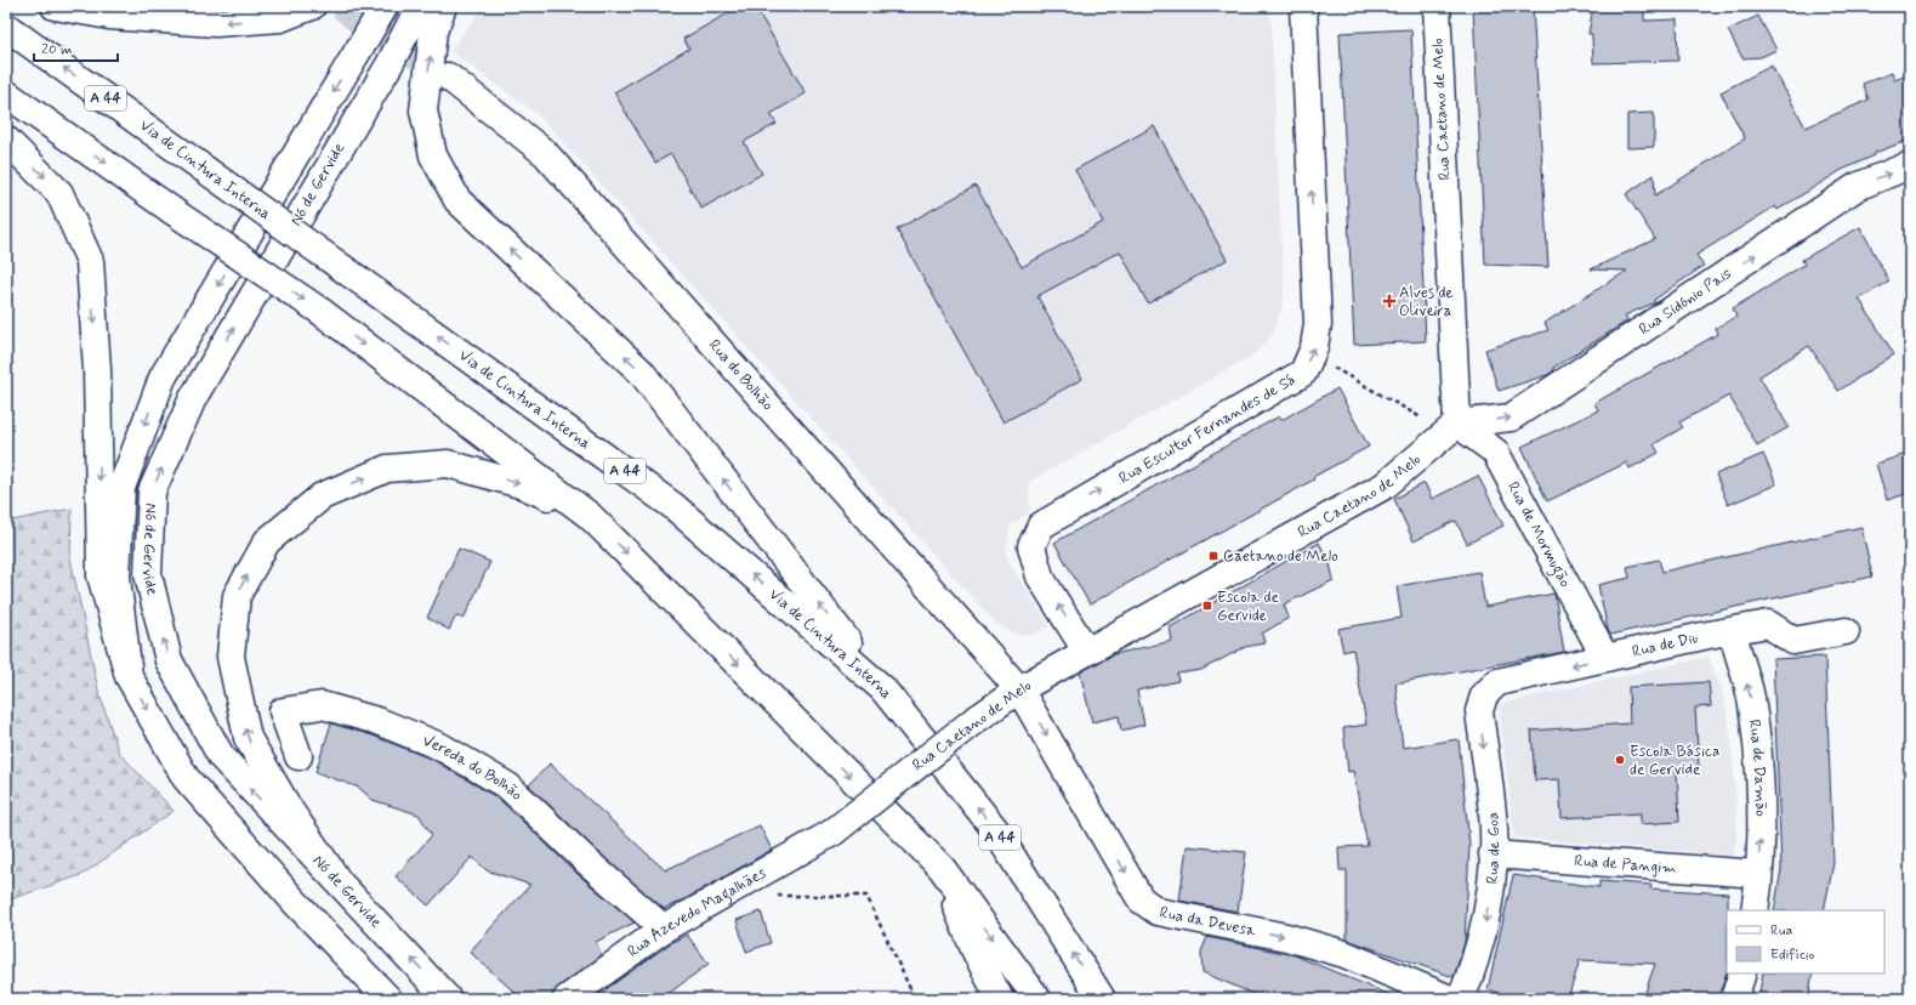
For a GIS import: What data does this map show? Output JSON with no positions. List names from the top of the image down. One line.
{"streets":{"main road":["A 44","Rua Caetano de Melo","Via de Cintura Interna","Nó de Gervide","Rua Sidónio Pais","Rua do Bolhão","Rua Escultor Fernandes de Sá","Rua de Mormugão","Rua de Diu","Rua de Damão","Vereda do Bolhão","Rua de Goa","Rua de Pangim","Rua Azevedo Magalhães","Rua da Devesa"]},"crossings":[["Rua Caetano de Melo","Rua Sidónio Pais"],["Rua Caetano de Melo","Rua do Bolhão"],["Rua Caetano de Melo","Rua Escultor Fernandes de Sá"],["Rua Caetano de Melo","Rua de Mormugão"],["Rua Caetano de Melo","Rua Azevedo Magalhães"],["Rua Caetano de Melo","Rua da Devesa"],["Rua Sidónio Pais","Rua de Mormugão"],["Rua do Bolhão","Rua da Devesa"],["Rua de Mormugão","Rua de Diu"],["Rua de Diu","Rua de Damão"],["Rua de Diu","Rua de Goa"],["Rua de Damão","Rua de Pangim"],["Vereda do Bolhão","Rua Azevedo Magalhães"],["Rua de Goa","Rua de Pangim"]],"one_way":["Rua Sidónio Pais","Rua Escultor Fernandes de Sá","Rua de Damão","Rua de Goa"],"places":{"health":["Alves de Oliveira"],"transit":["Caetano de Melo","Escola de Gervide"],"other":["Escola Básica de Gervide"]},"legend":["Rua","Edifício"],"scale_bar":"20 m"}
